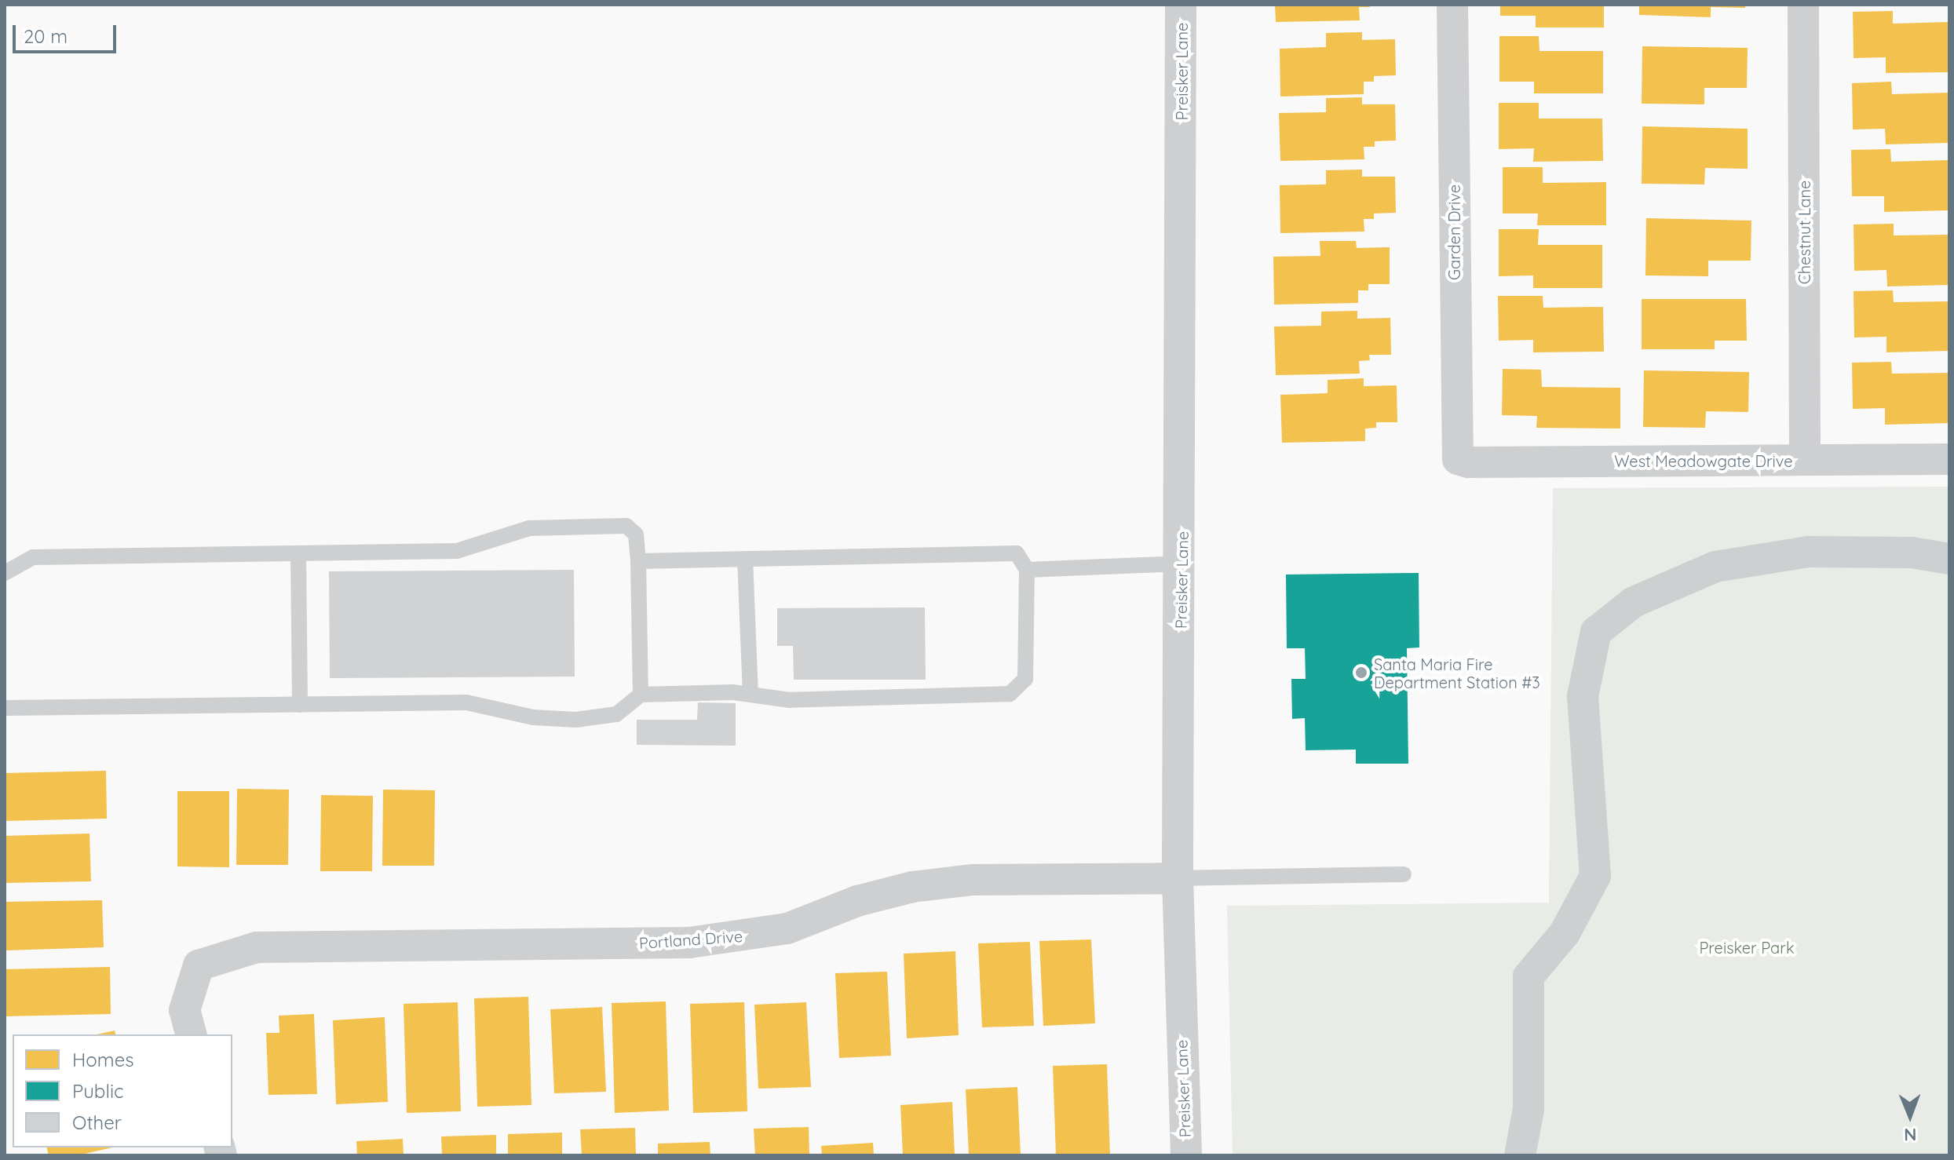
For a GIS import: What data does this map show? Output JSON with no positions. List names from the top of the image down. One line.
{"streets":{"street":["Preisker Lane","Garden Drive","Chestnut Lane","West Meadowgate Drive","Portland Drive"]},"crossings":[["Preisker Lane","Portland Drive"],["Garden Drive","West Meadowgate Drive"],["Chestnut Lane","West Meadowgate Drive"]],"parks":["Preisker Park"],"places":["Santa Maria Fire Department Station #3"],"legend":["Homes","Public","Other"],"scale_bar":"20 m","north":"bottom"}
